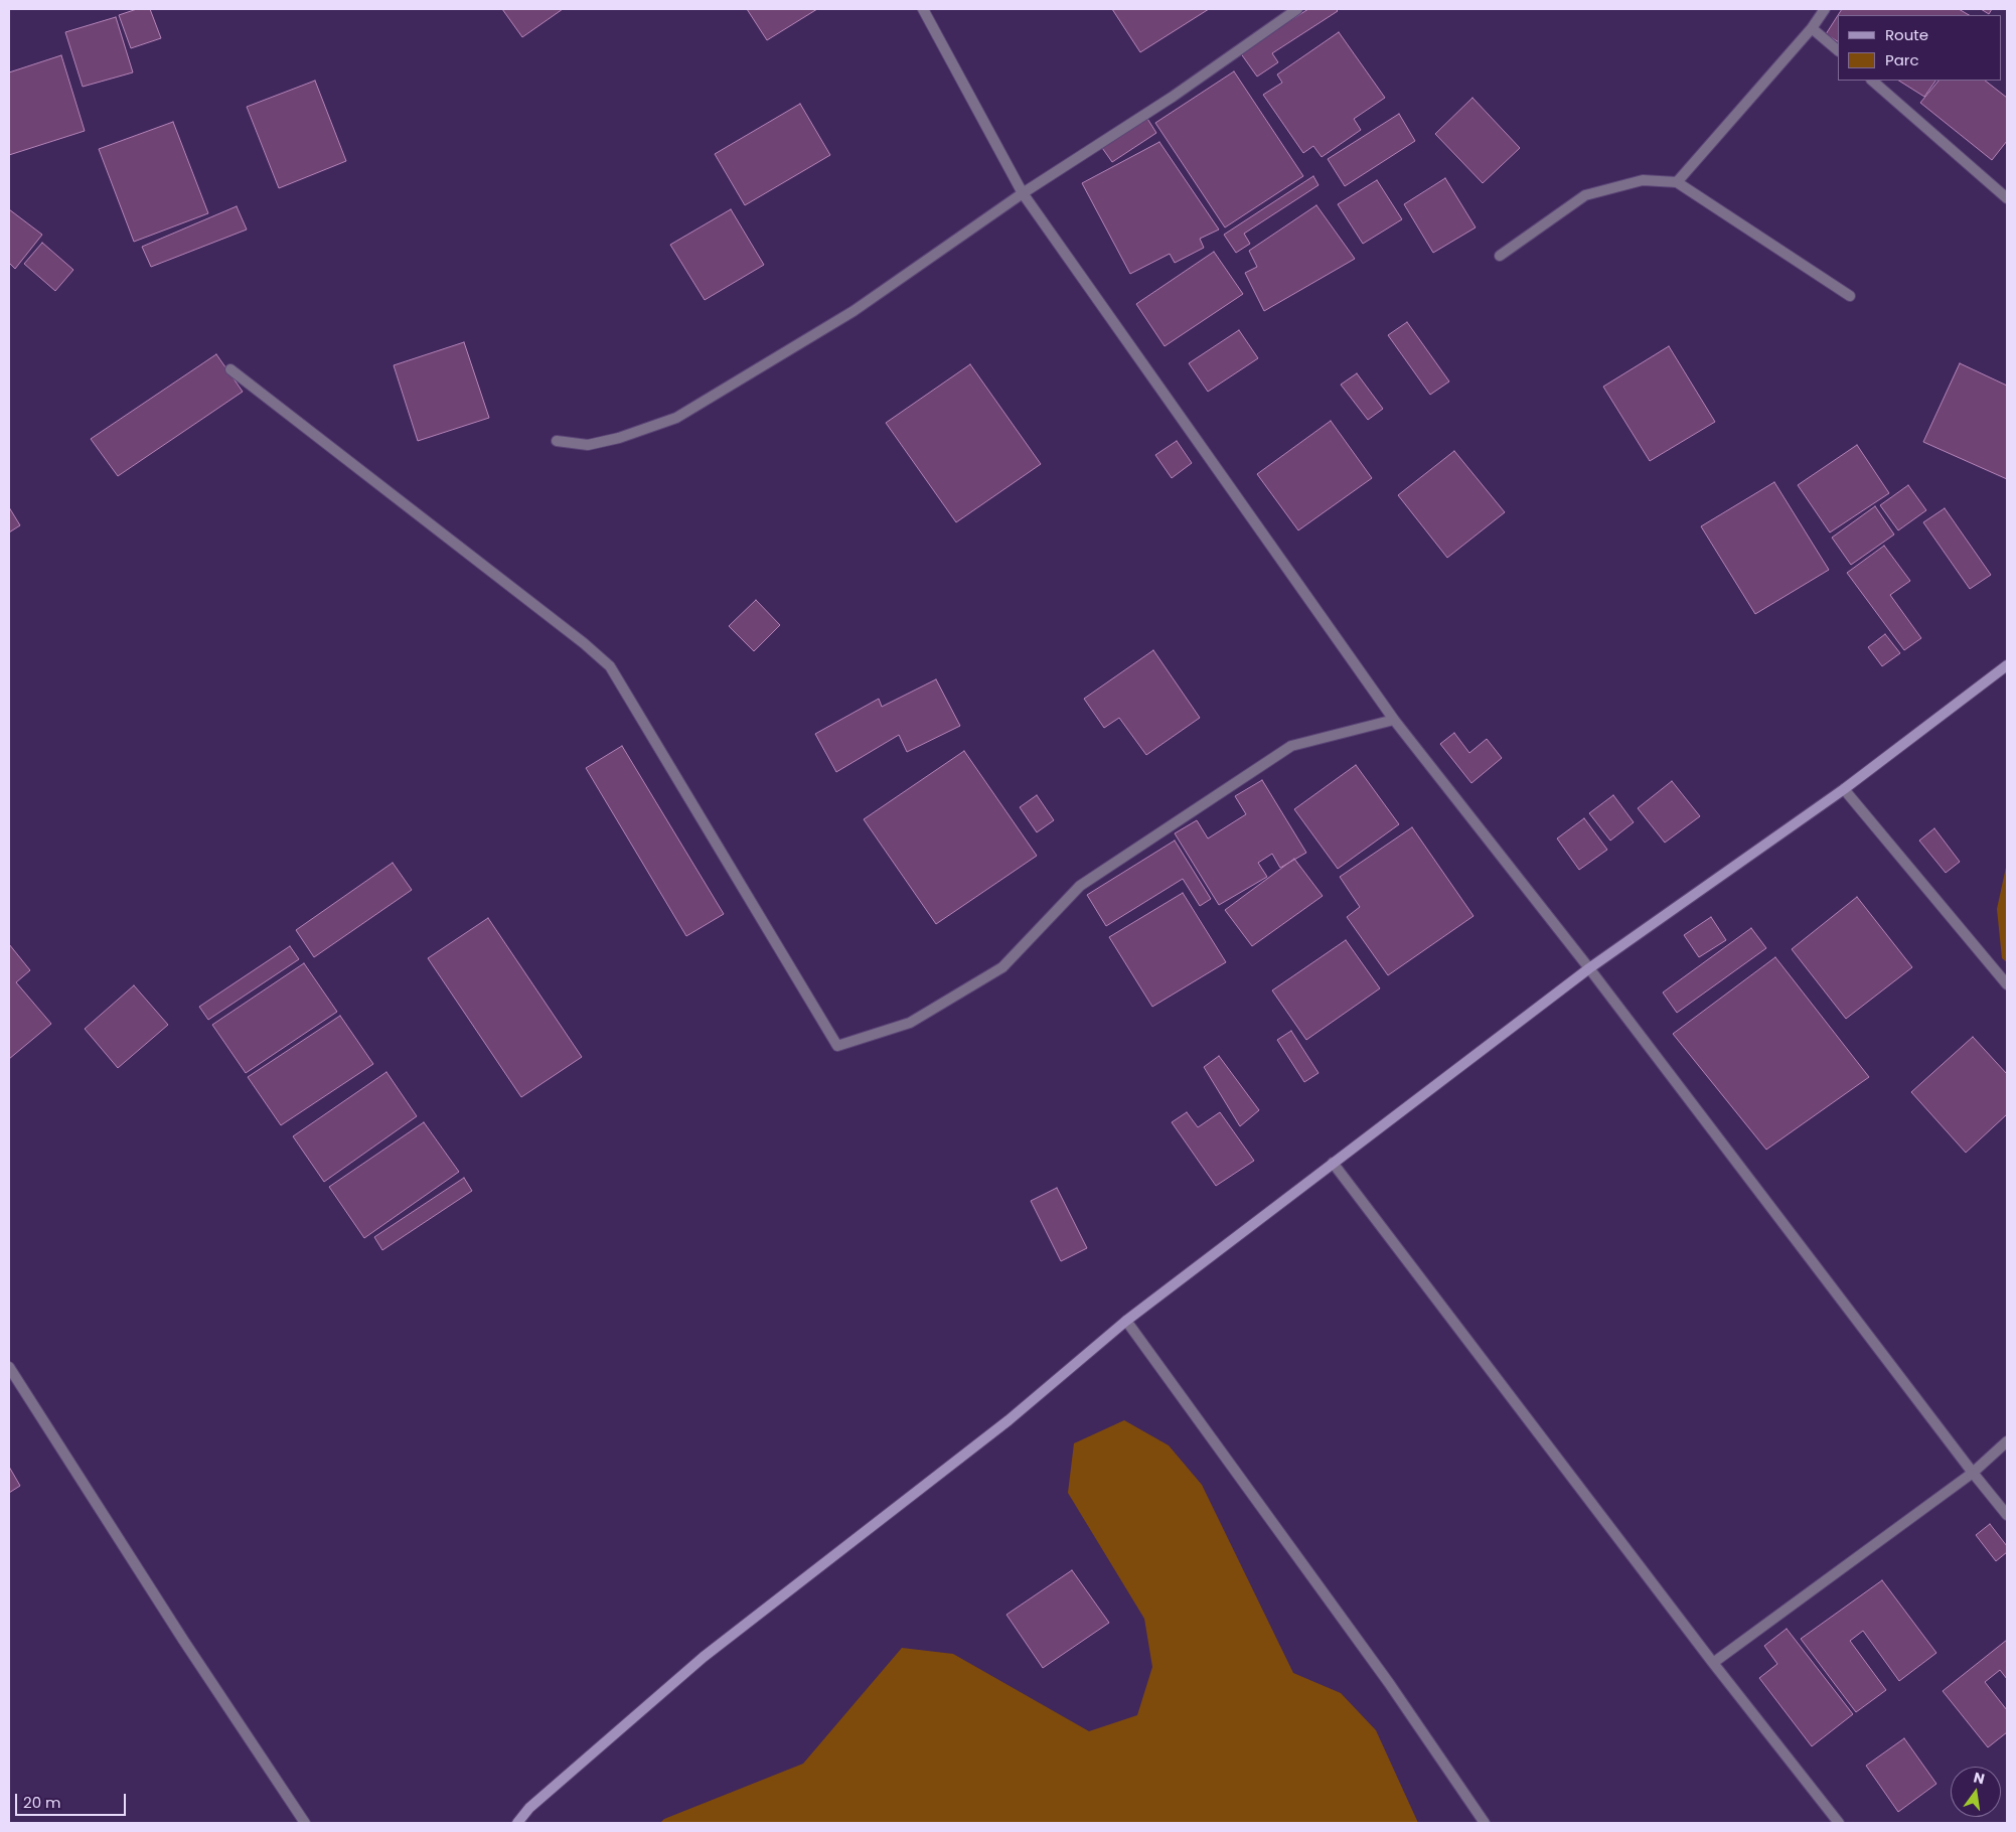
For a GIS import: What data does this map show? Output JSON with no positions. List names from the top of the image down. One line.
{"legend":["Route","Parc"],"scale_bar":"20 m","north":"top"}
